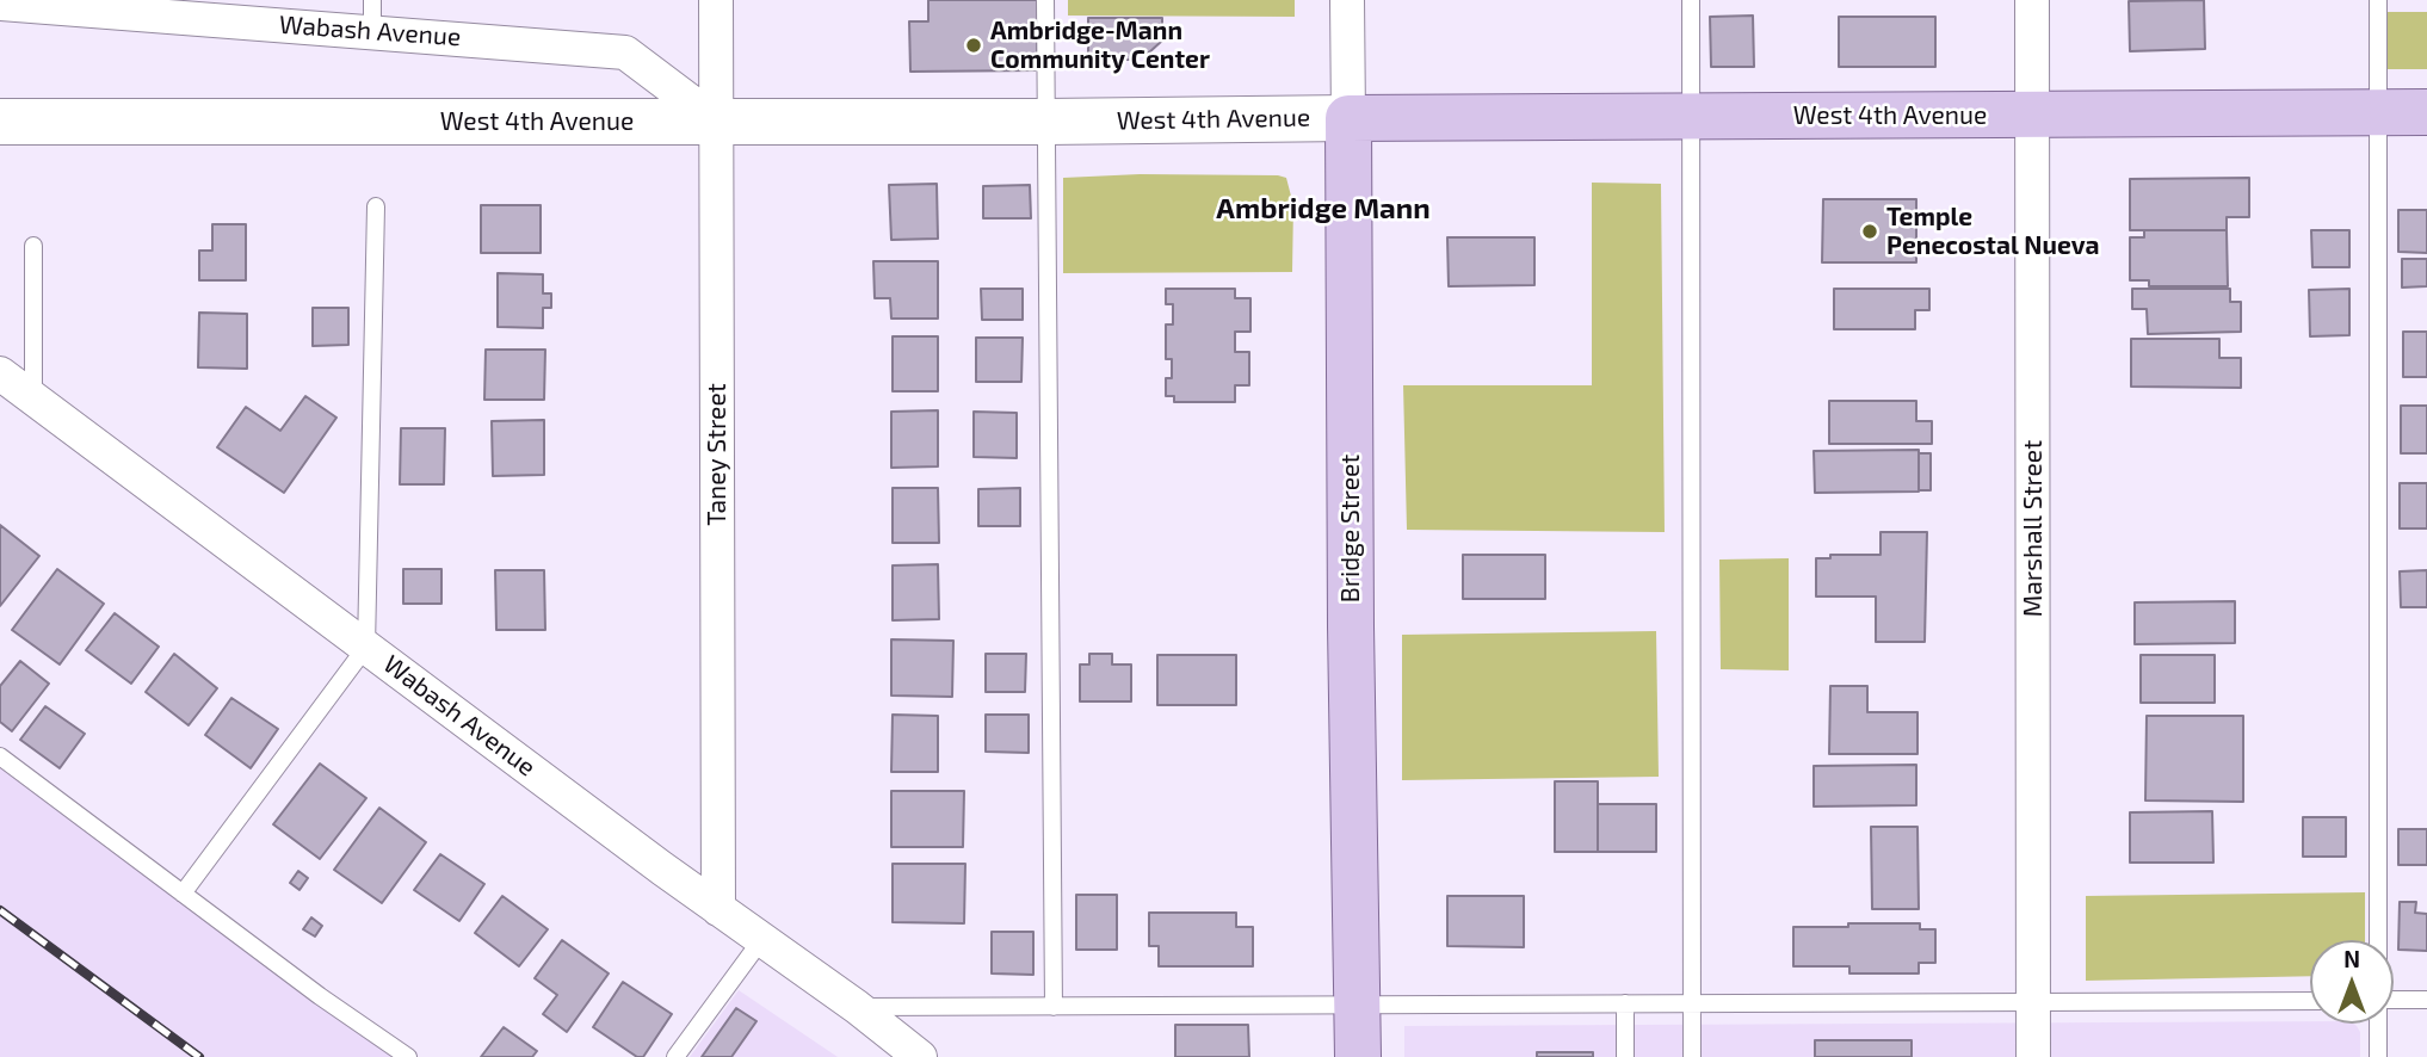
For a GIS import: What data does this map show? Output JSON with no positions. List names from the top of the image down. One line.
{"streets":{"main road":["West 4th Avenue","Bridge Street"],"street":["Wabash Avenue","Taney Street","Marshall Street"]},"crossings":[["Wabash Avenue","West 4th Avenue"],["Wabash Avenue","Taney Street"],["West 4th Avenue","Taney Street"],["West 4th Avenue","Bridge Street"],["West 4th Avenue","Marshall Street"]],"districts":["Ambridge Mann"],"places":["Ambridge-Mann Community Center","Temple Penecostal Nueva"],"north":"top"}
